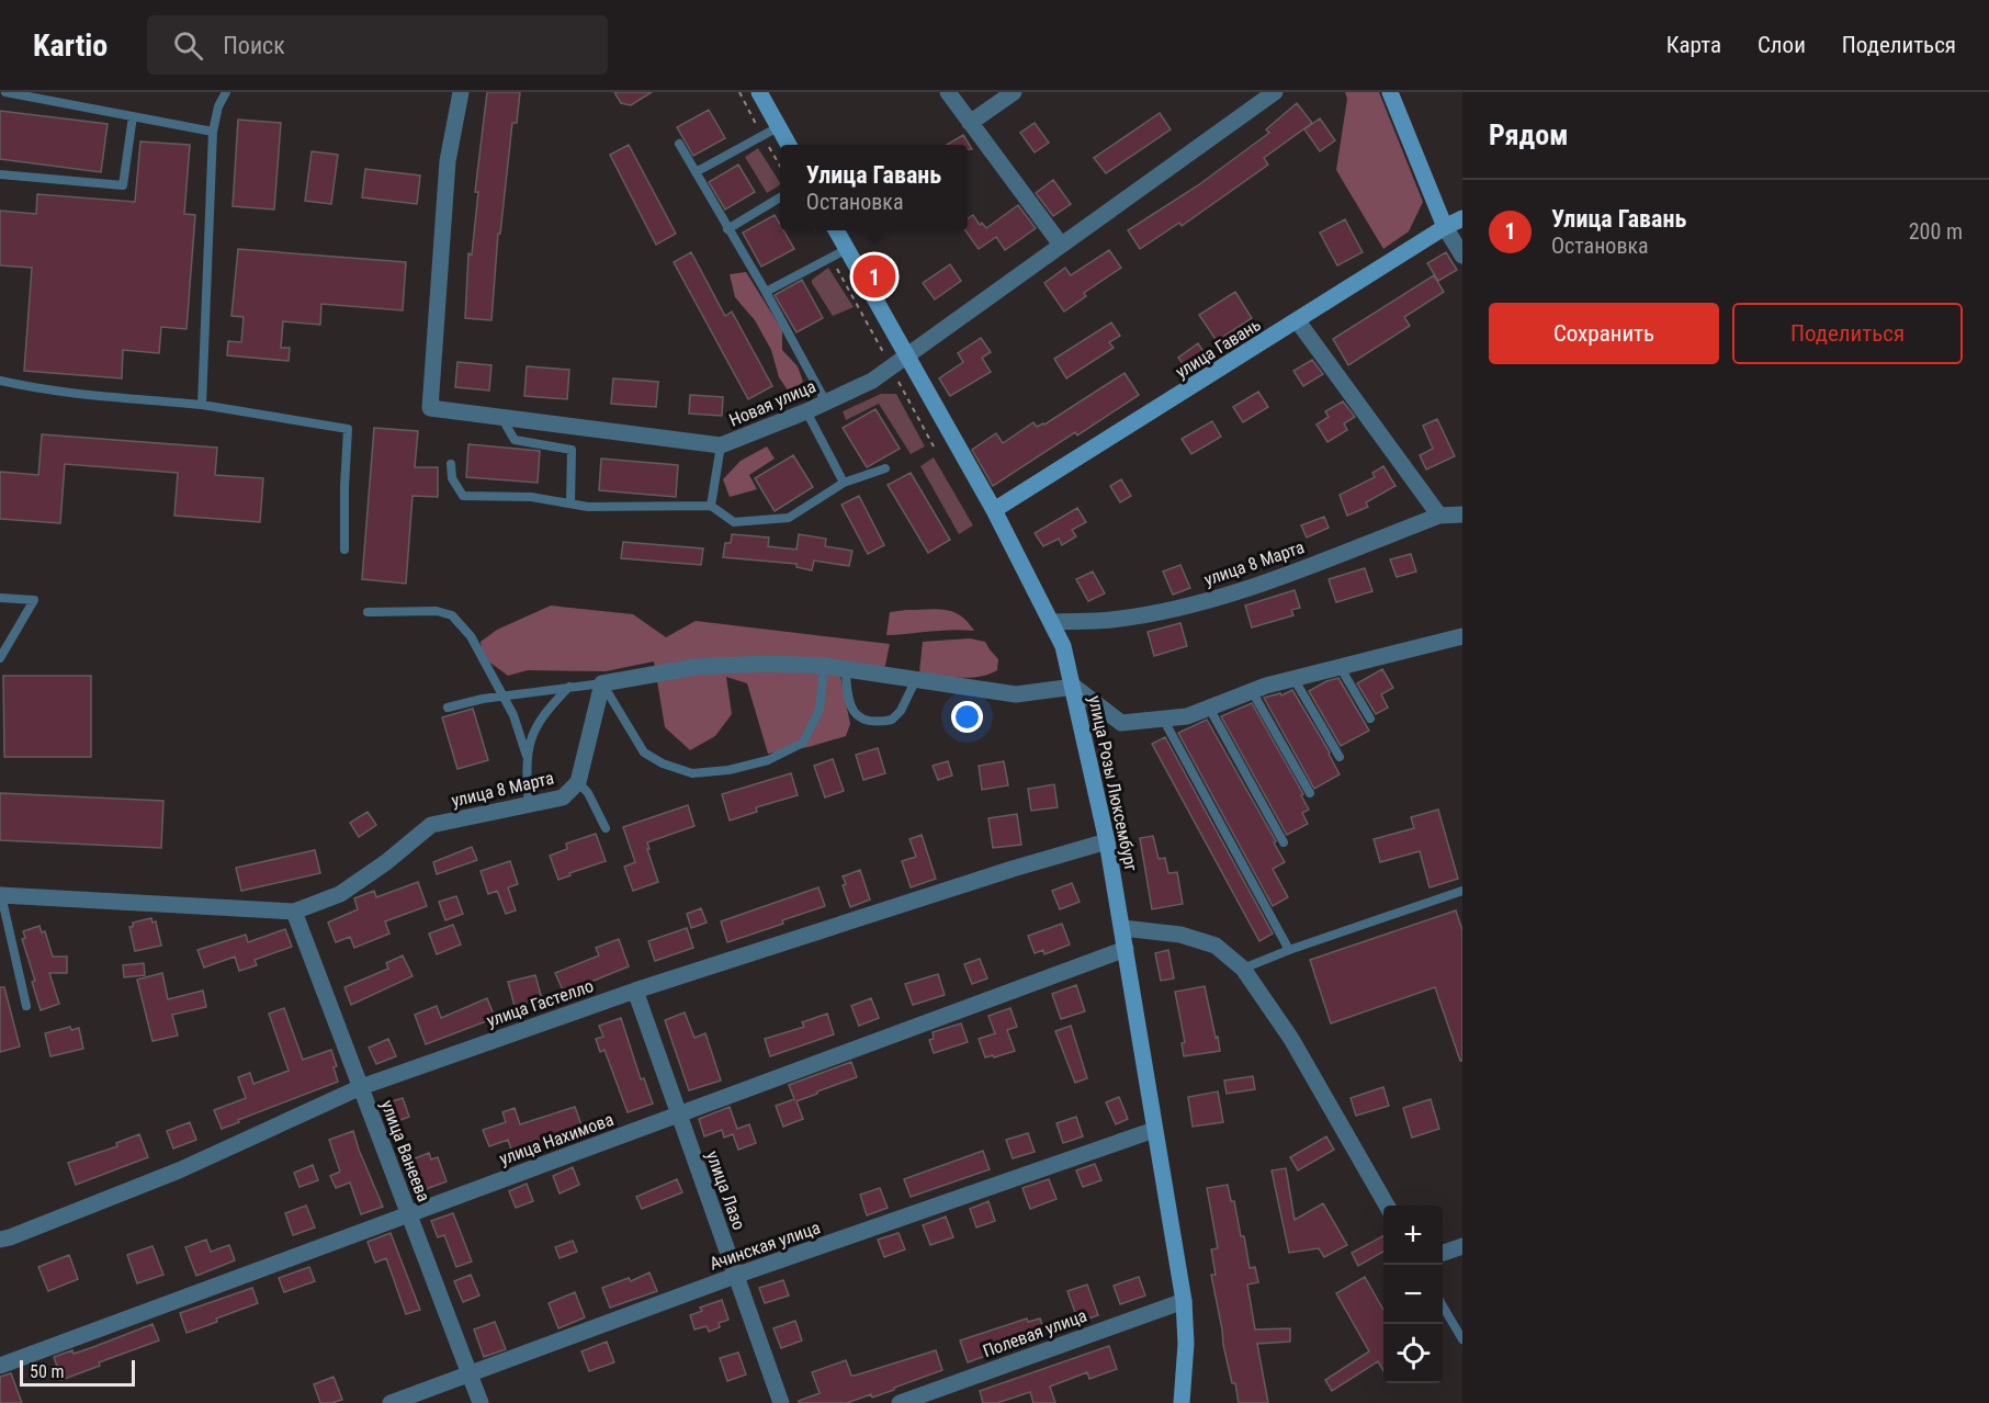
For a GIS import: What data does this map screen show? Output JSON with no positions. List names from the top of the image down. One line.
{"streets":{"street":["улица Гавань","Новая улица","улица 8 Марта","улица Розы Люксембург","улица Гастелло","улица Нахимова","улица Ванеева","улица Лазо","Ачинская улица","Полевая улица"]},"crossings":[["улица Гавань","улица Розы Люксембург"],["Новая улица","улица Розы Люксембург"],["улица 8 Марта","улица Розы Люксембург"],["улица 8 Марта","улица Ванеева"],["улица Розы Люксембург","улица Гастелло"],["улица Розы Люксембург","улица Нахимова"],["улица Розы Люксембург","Ачинская улица"],["улица Розы Люксембург","Полевая улица"],["улица Гастелло","улица Ванеева"],["улица Гастелло","улица Лазо"],["улица Нахимова","улица Ванеева"],["улица Нахимова","улица Лазо"],["улица Ванеева","Ачинская улица"],["улица Лазо","Ачинская улица"]],"scale_bar":"50 m","page":{"header":"Kartio","search":"Поиск","nav":["Карта","Слои","Поделиться"],"heading":"Рядом","popup":["Улица Гавань","Остановка"],"list":[{"mark":"1","name":"Улица Гавань","note":"Остановка","value":"200 m"}],"pins":"1","buttons":["Сохранить","Поделиться"],"map_buttons":["+","−"],"scale":"50 m"}}
